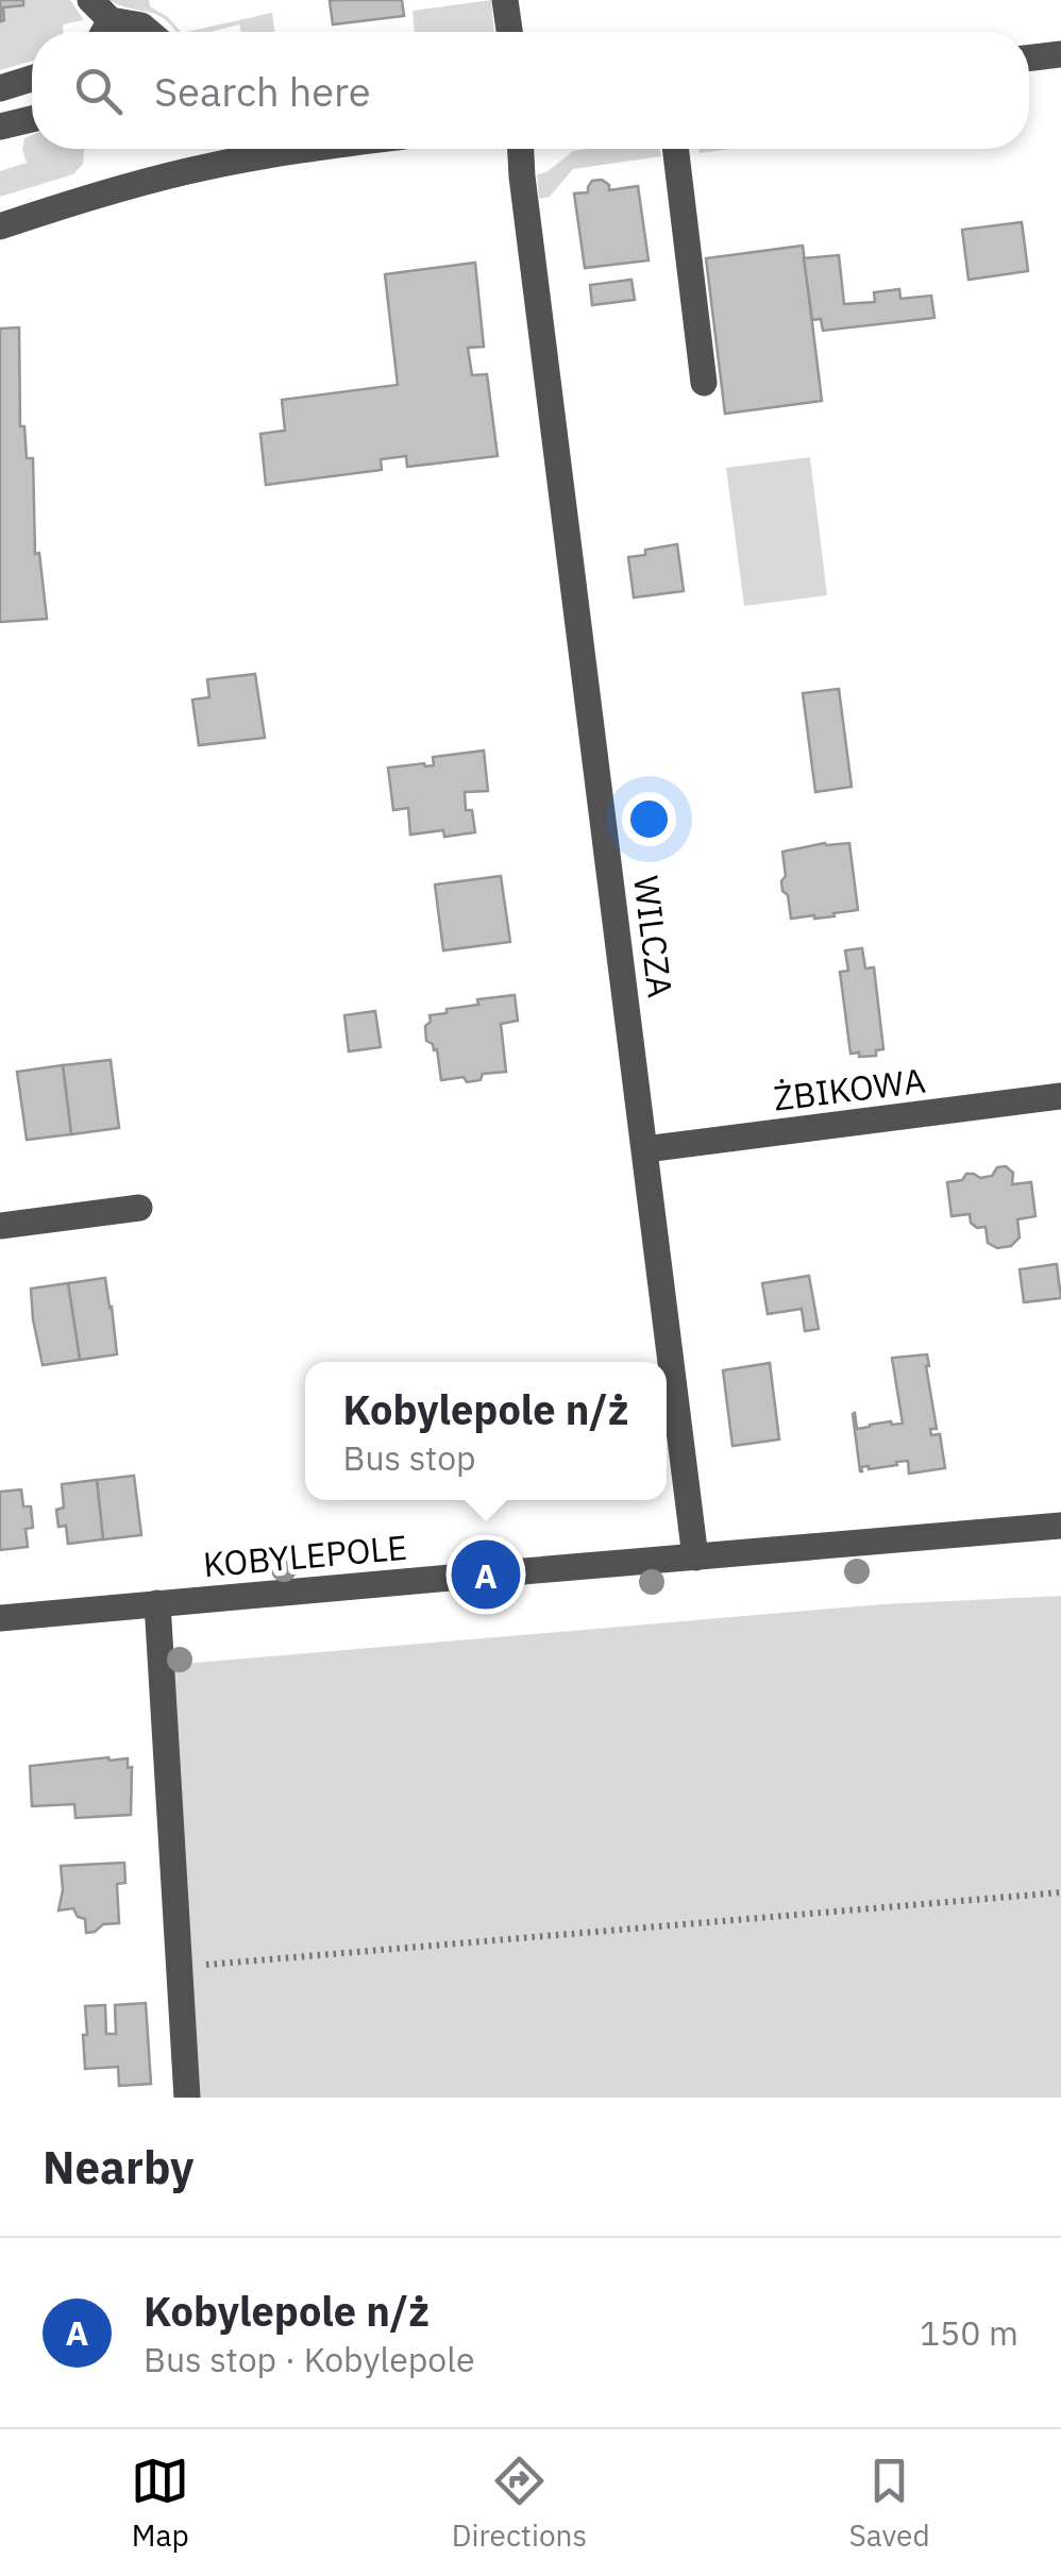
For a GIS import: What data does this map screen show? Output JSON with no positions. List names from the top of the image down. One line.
{"streets":{"street":["WILCZA","ŻBIKOWA","KOBYLEPOLE"]},"crossings":[["WILCZA","ŻBIKOWA"],["WILCZA","KOBYLEPOLE"]],"page":{"search":"Search here","popup":["Kobylepole n/ż","Bus stop"],"pins":"A","heading":"Nearby","list":[{"mark":"A","name":"Kobylepole n/ż","note":"Bus stop · Kobylepole","value":"150 m"}],"nav":["Map","Directions","Saved"]}}
